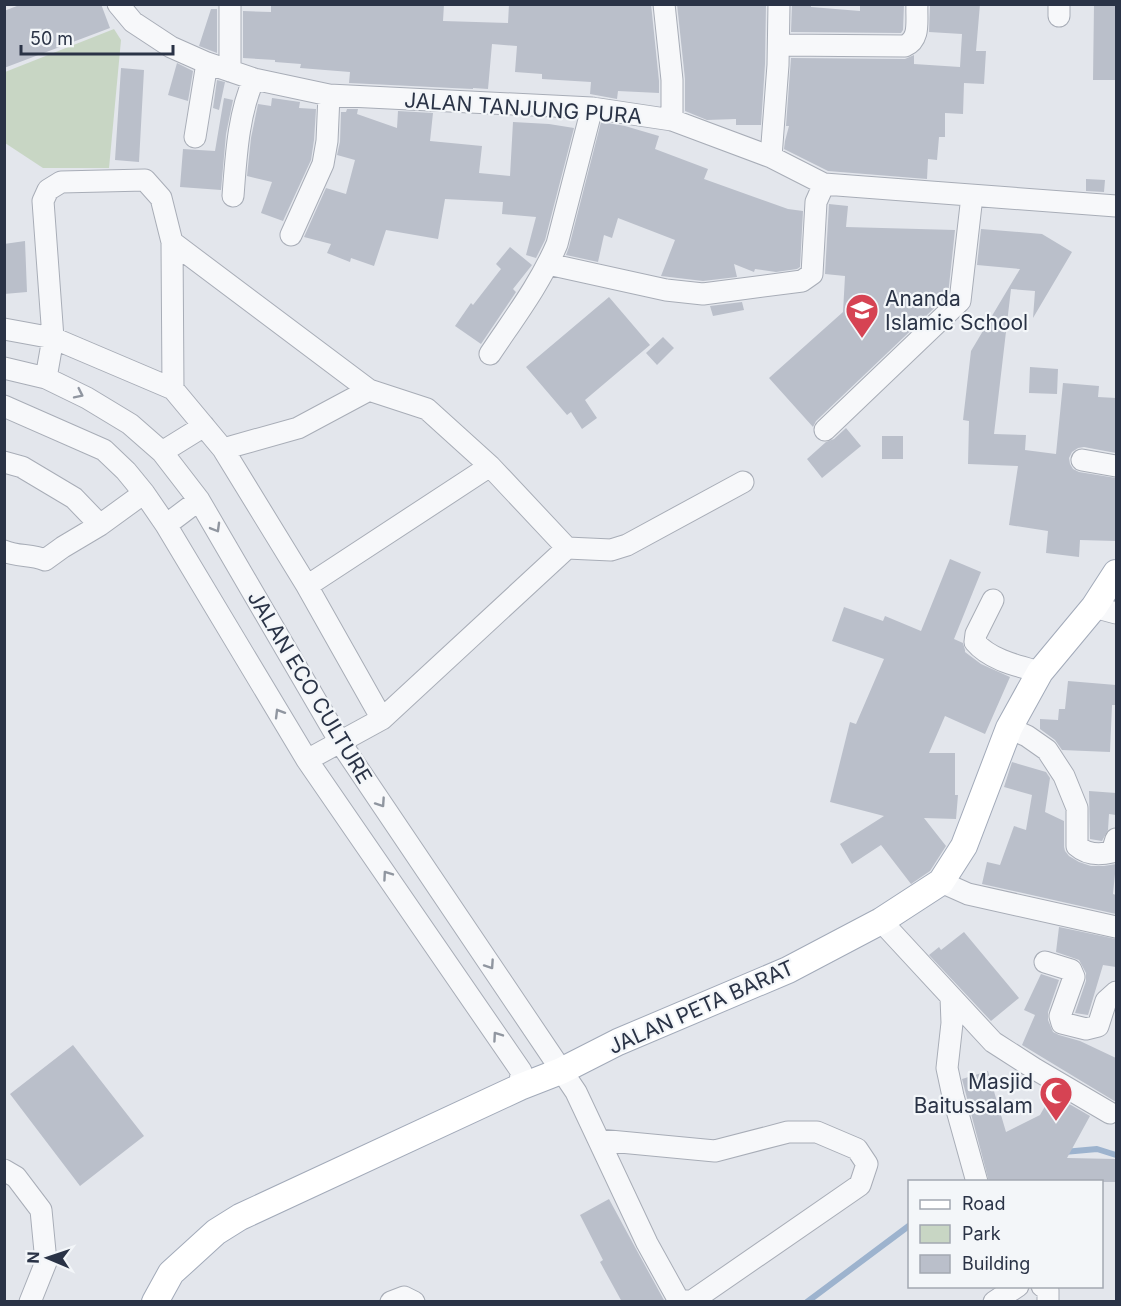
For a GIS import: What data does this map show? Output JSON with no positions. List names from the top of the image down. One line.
{"streets":{"main road":["JALAN PETA BARAT"],"street":["JALAN TANJUNG PURA","JALAN ECO CULTURE"]},"crossings":[["JALAN ECO CULTURE","JALAN PETA BARAT"]],"places":{"school or university":["Ananda Islamic School"],"mosque":["Masjid Baitussalam"]},"legend":["Road","Park","Building"],"scale_bar":"50 m","north":"left"}
